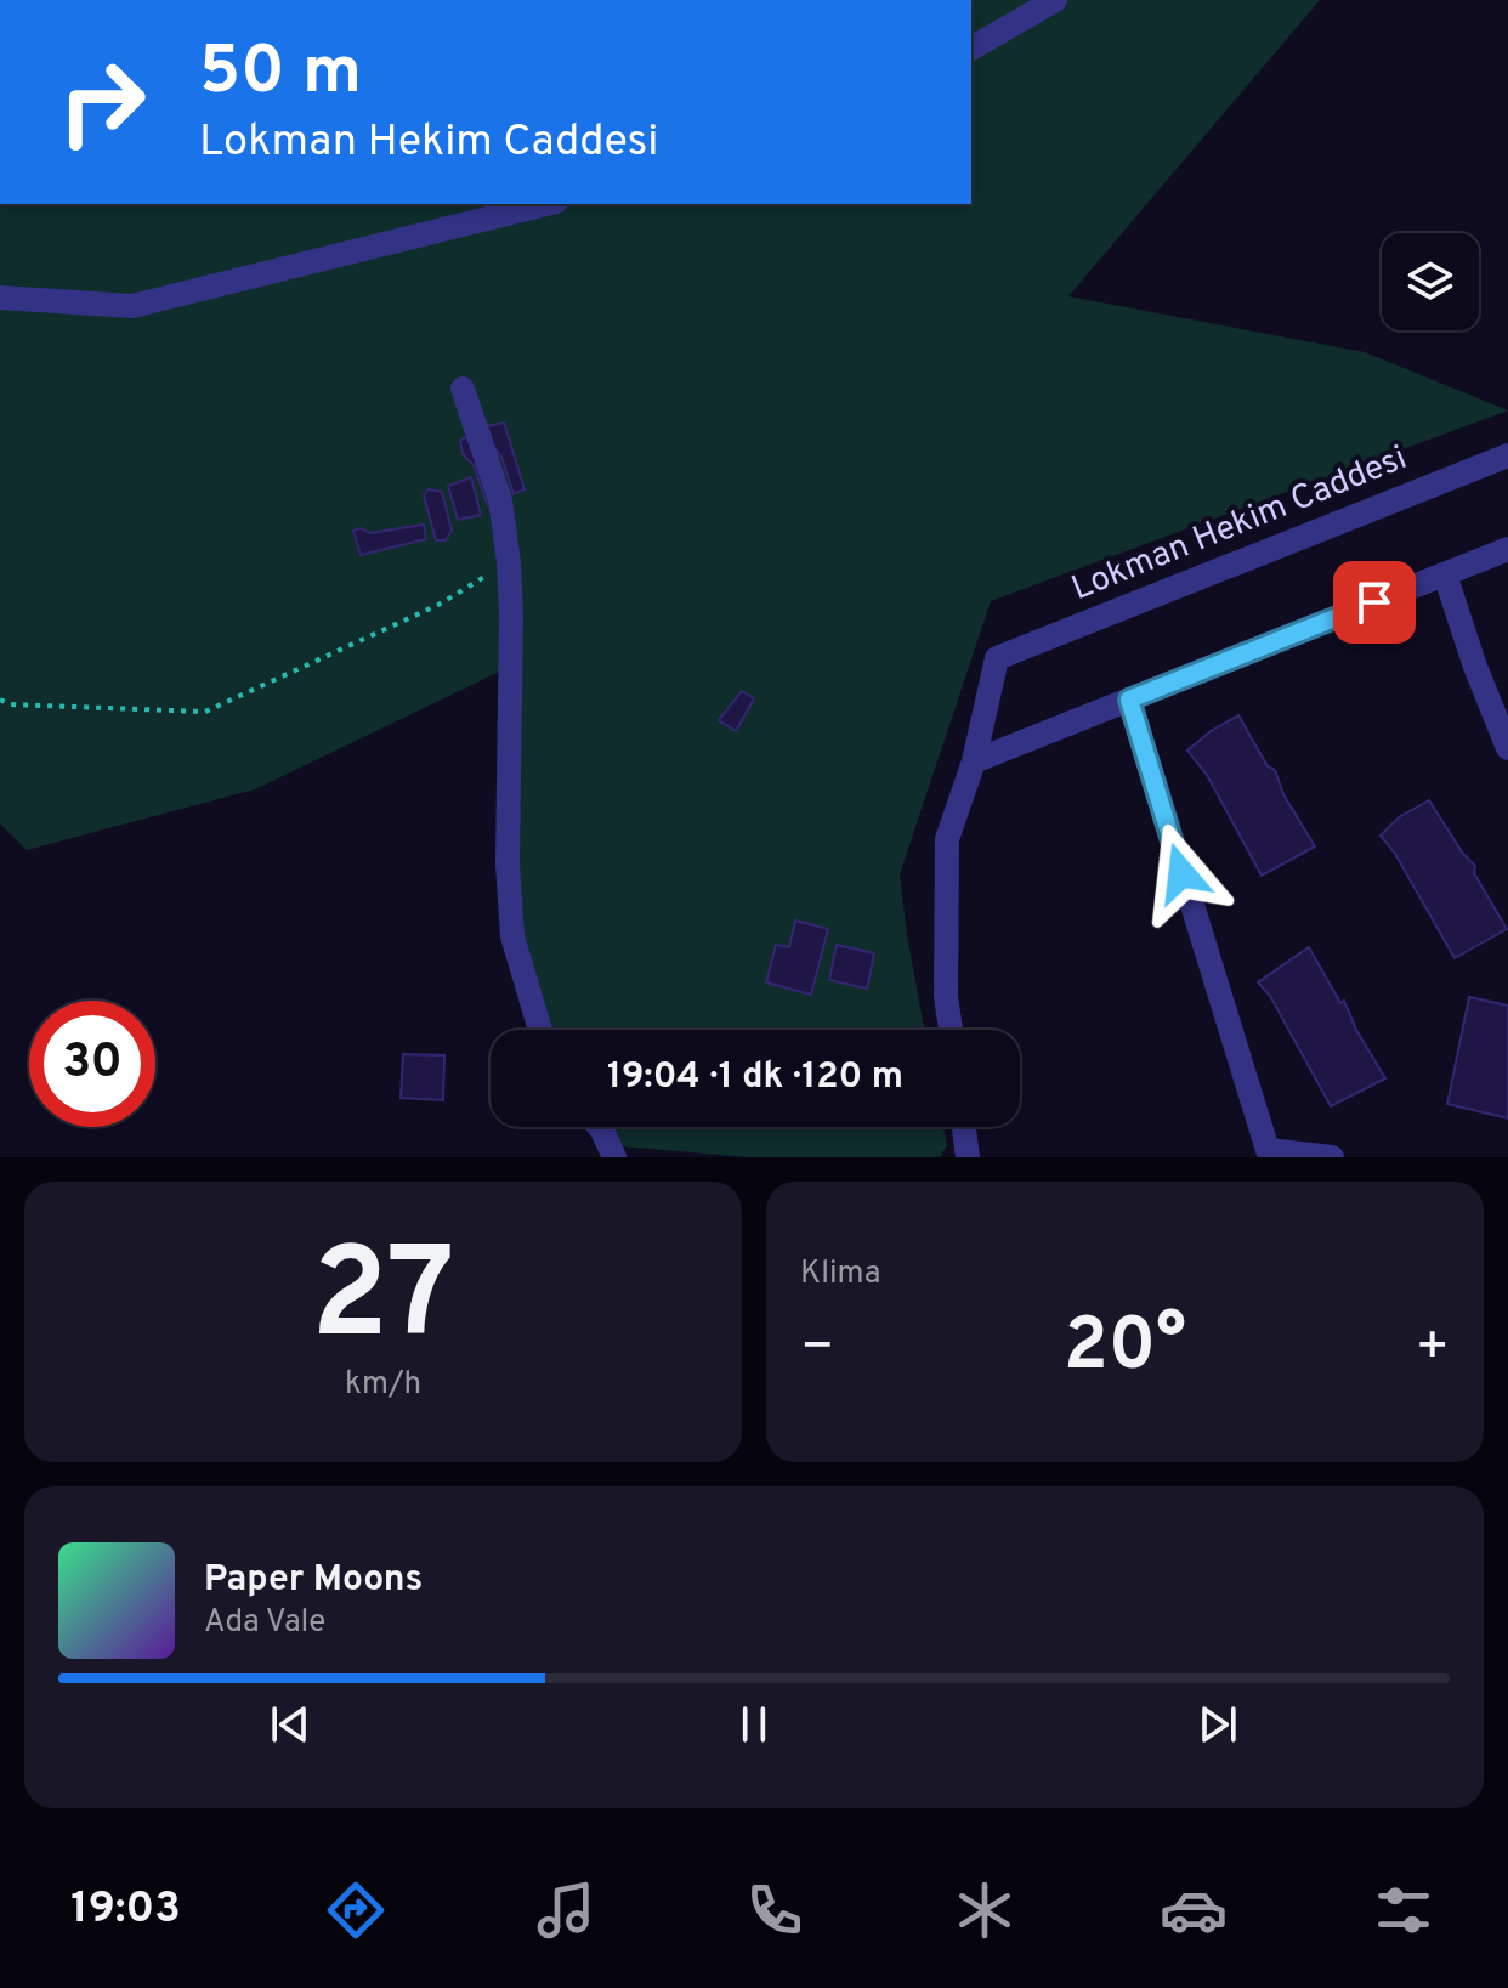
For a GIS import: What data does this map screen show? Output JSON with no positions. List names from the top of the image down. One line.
{"streets":{"street":["Lokman Hekim Caddesi"]},"page":{"turn":["50 m","Lokman Hekim Caddesi"],"limit":"30","trip":"19:04 · 1 dk · 120 m","tile":[["27","km/h"],"Klima"],"heat":["−","20°","+"],"song":["Paper Moons","Ada Vale"],"tabs":"19:03"}}
